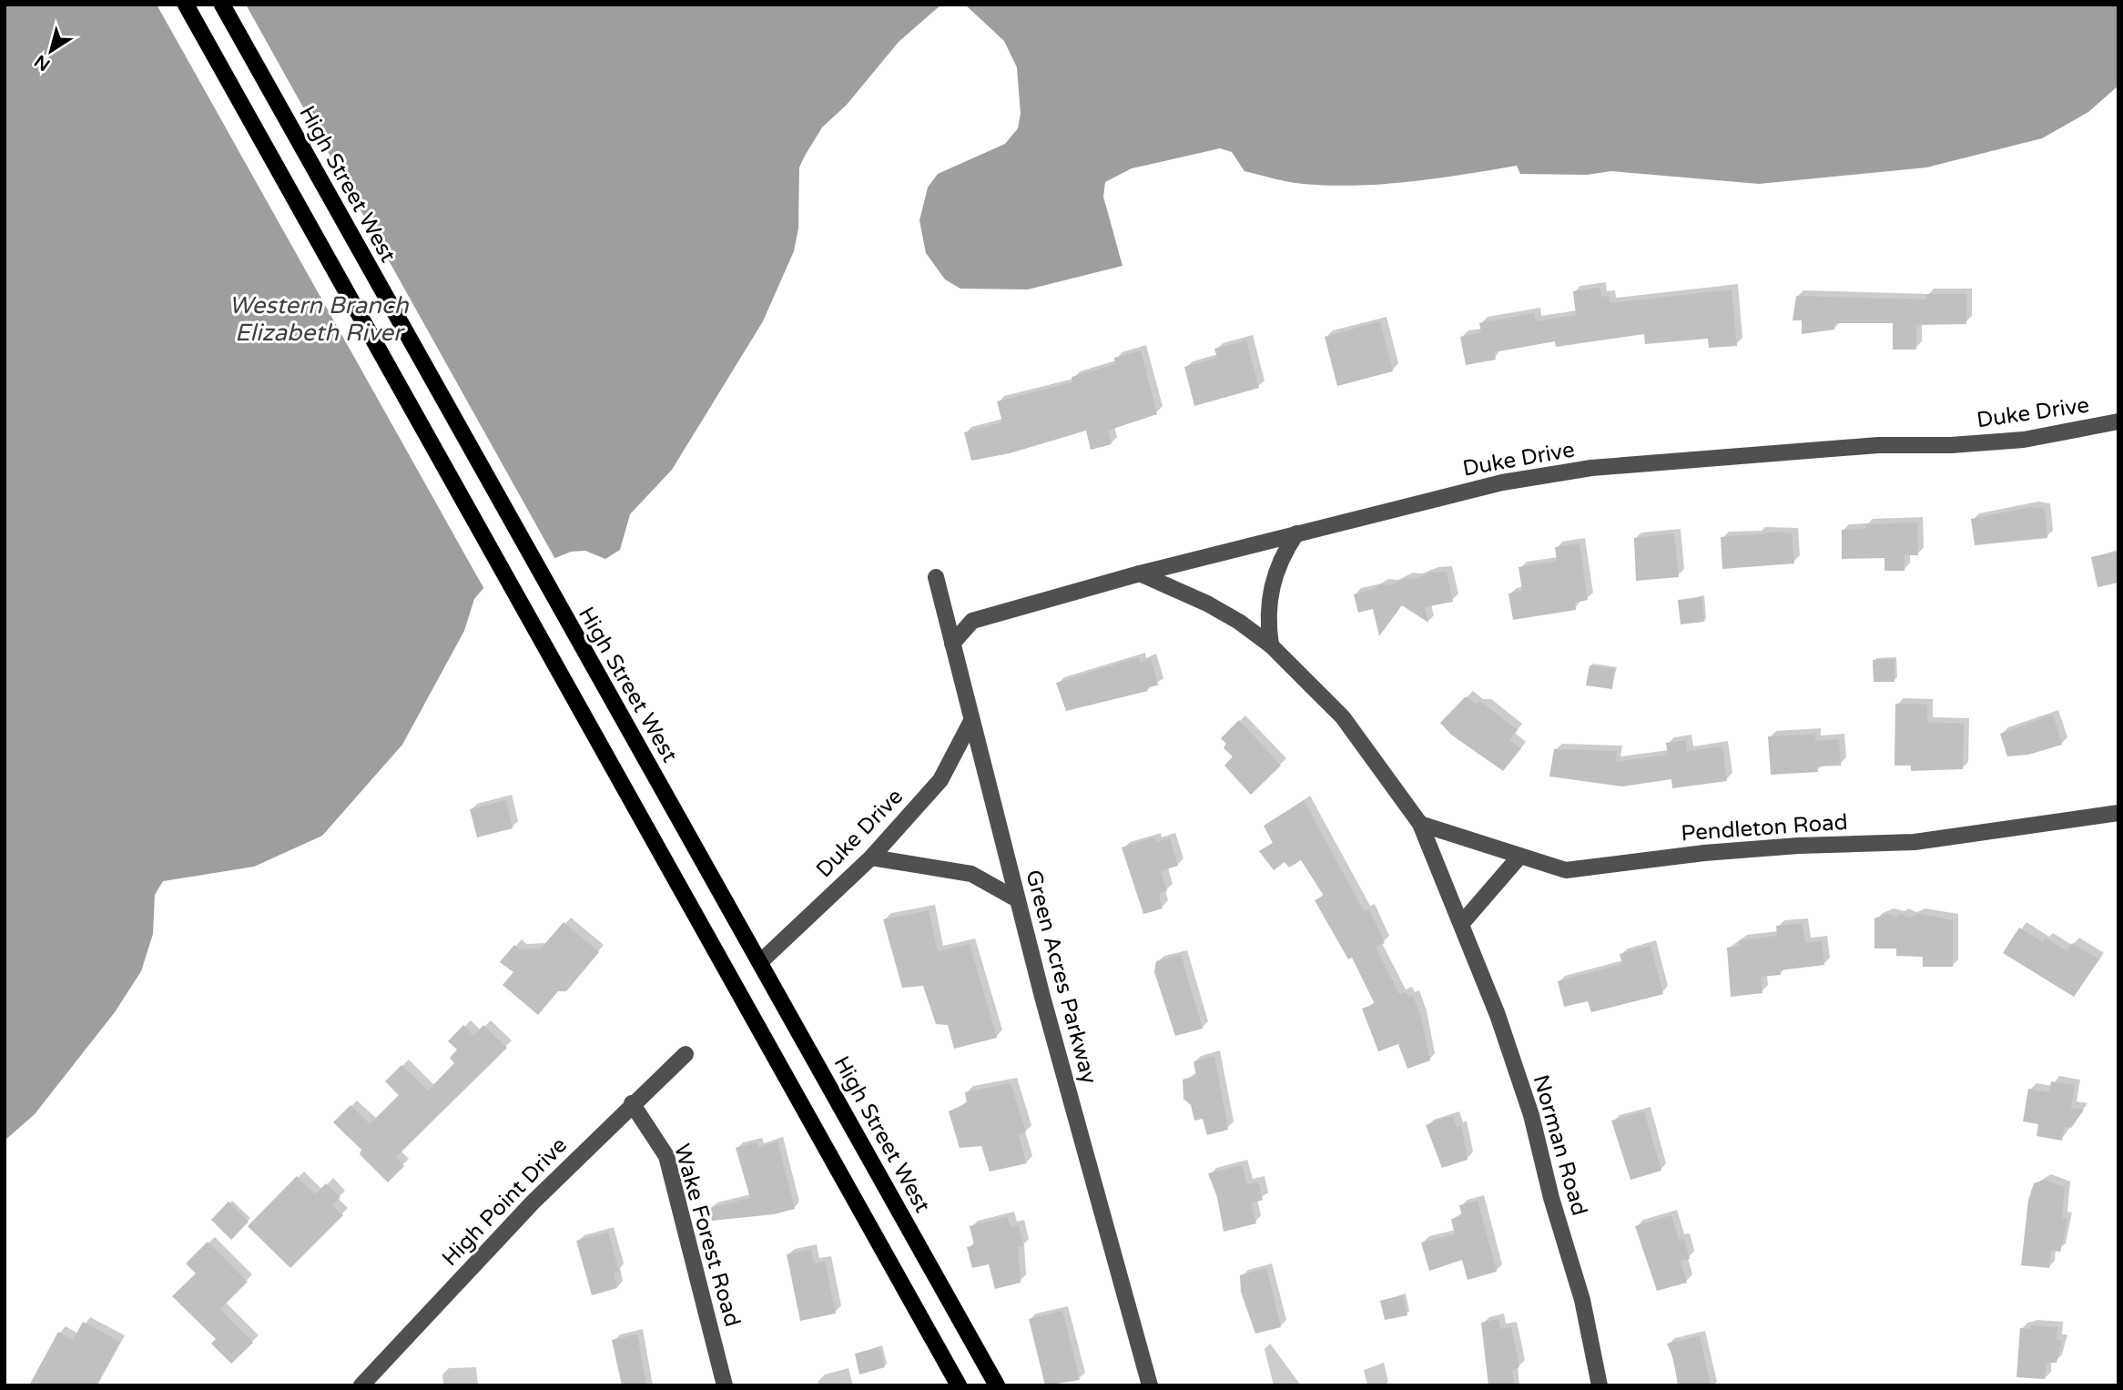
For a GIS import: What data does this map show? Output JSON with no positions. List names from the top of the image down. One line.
{"streets":{"main road":["High Street West"],"street":["Duke Drive","Pendleton Road","Green Acres Parkway","Norman Road","High Point Drive","Wake Forest Road"]},"crossings":[["High Street West","Duke Drive"],["Duke Drive","Green Acres Parkway"],["Duke Drive","Norman Road"],["Pendleton Road","Norman Road"],["High Point Drive","Wake Forest Road"]],"water":["Western Branch Elizabeth River"],"north":"bottom left"}
